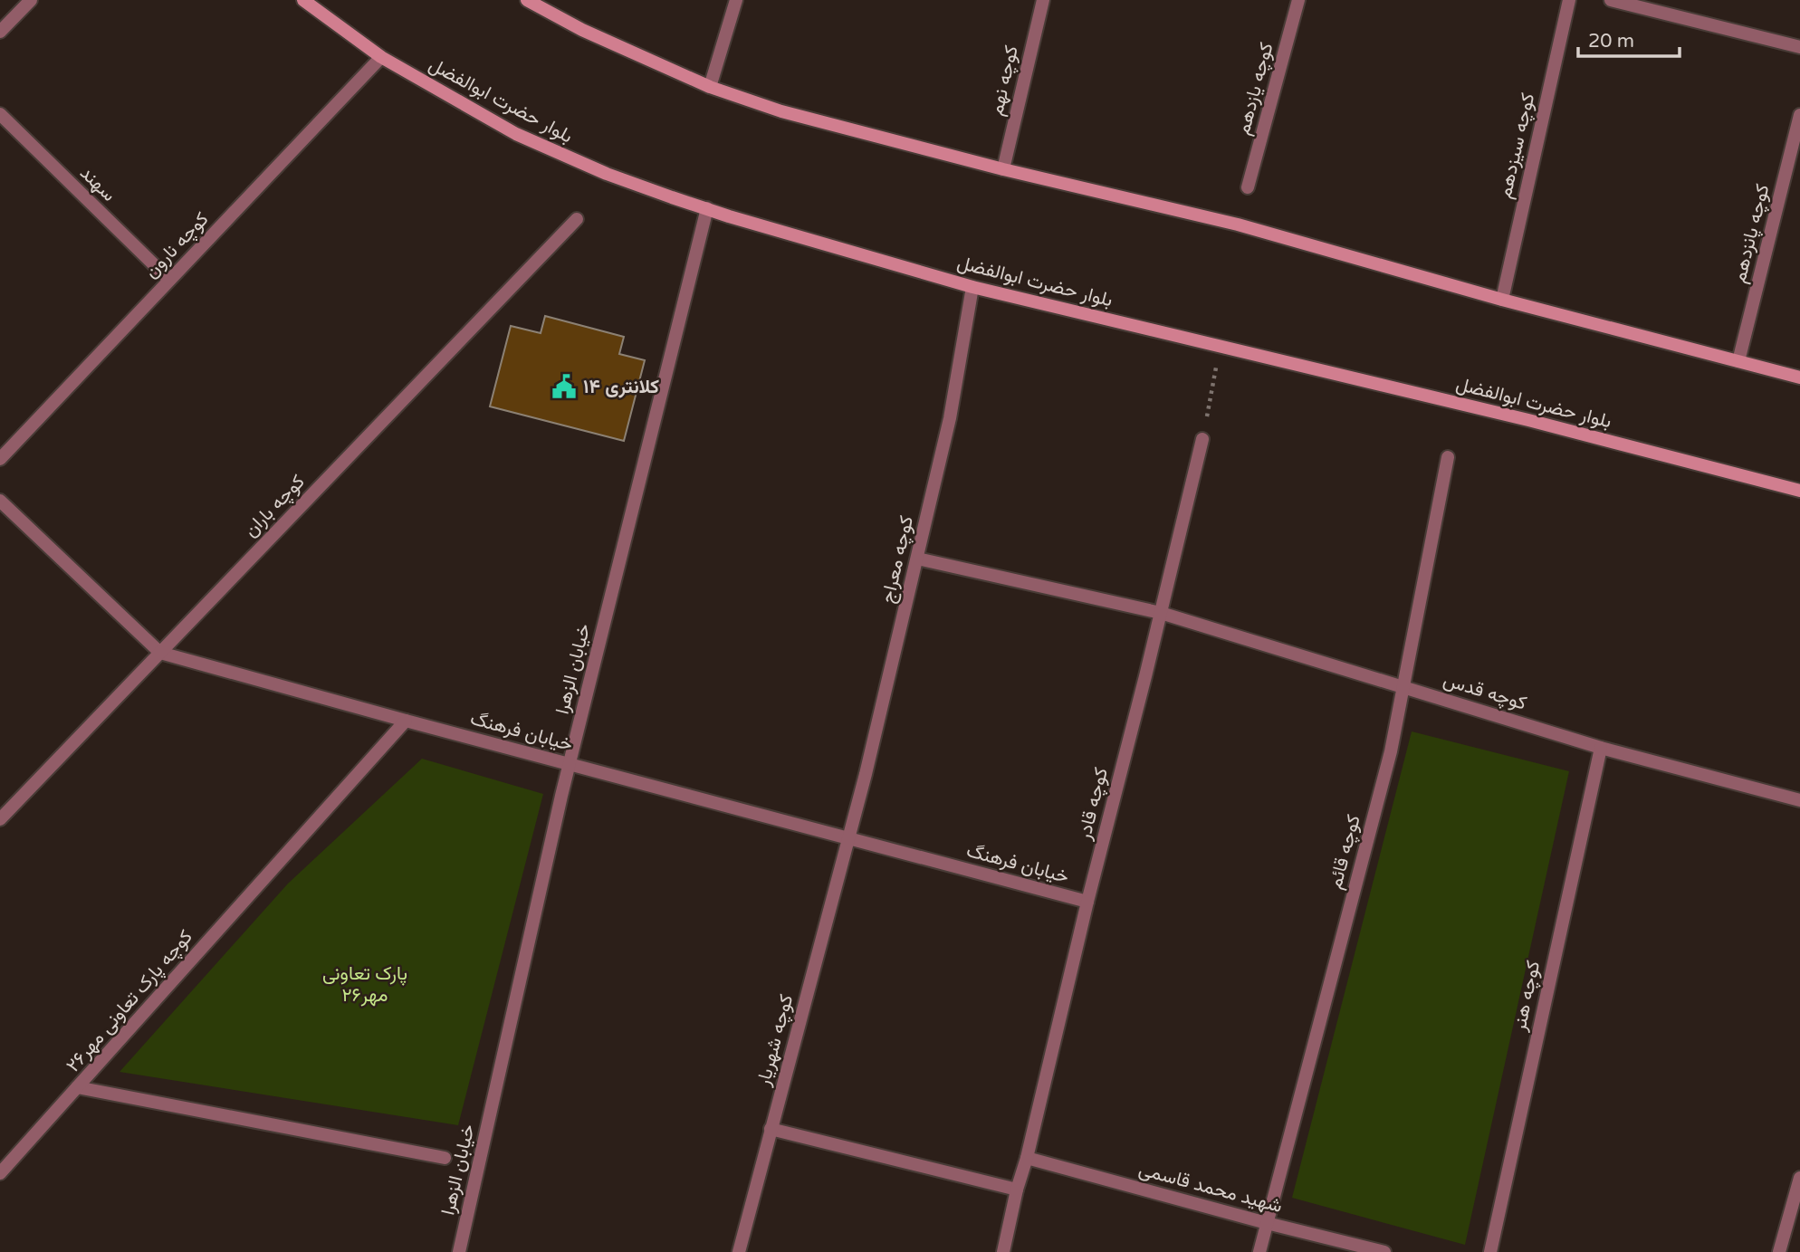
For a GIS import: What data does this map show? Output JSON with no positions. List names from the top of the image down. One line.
{"streets":{"main road":["بلوار حضرت ابوالفضل"],"street":["کوچه نهم","کوچه یازدهم","کوچه سیزدهم","سهند","کوچه پانزدهم","کوچه نارون","کوچه باران","کوچه معراج","خیابان الزهرا","کوچه قدس","خیابان فرهنگ","کوچه قادر","کوچه قائم","کوچه هنر","کوچه پارک تعاونی مهر۲۶","کوچه شهریار","شهید محمد قاسمی"]},"crossings":[["بلوار حضرت ابوالفضل","کوچه نارون"],["بلوار حضرت ابوالفضل","کوچه معراج"],["بلوار حضرت ابوالفضل","خیابان الزهرا"],["سهند","کوچه نارون"],["کوچه باران","خیابان فرهنگ"],["کوچه معراج","کوچه قدس"],["کوچه معراج","خیابان فرهنگ"],["کوچه معراج","کوچه شهریار"],["خیابان الزهرا","خیابان فرهنگ"],["کوچه قدس","کوچه قادر"],["کوچه قدس","کوچه قائم"],["کوچه قدس","کوچه هنر"],["خیابان فرهنگ","کوچه قادر"],["خیابان فرهنگ","کوچه پارک تعاونی مهر۲۶"],["خیابان فرهنگ","کوچه شهریار"],["کوچه قادر","شهید محمد قاسمی"],["کوچه قائم","شهید محمد قاسمی"]],"parks":["پارک تعاونی مهر۲۶"],"places":{"public building":["کلانتری ۱۴"]},"scale_bar":"20 m"}
